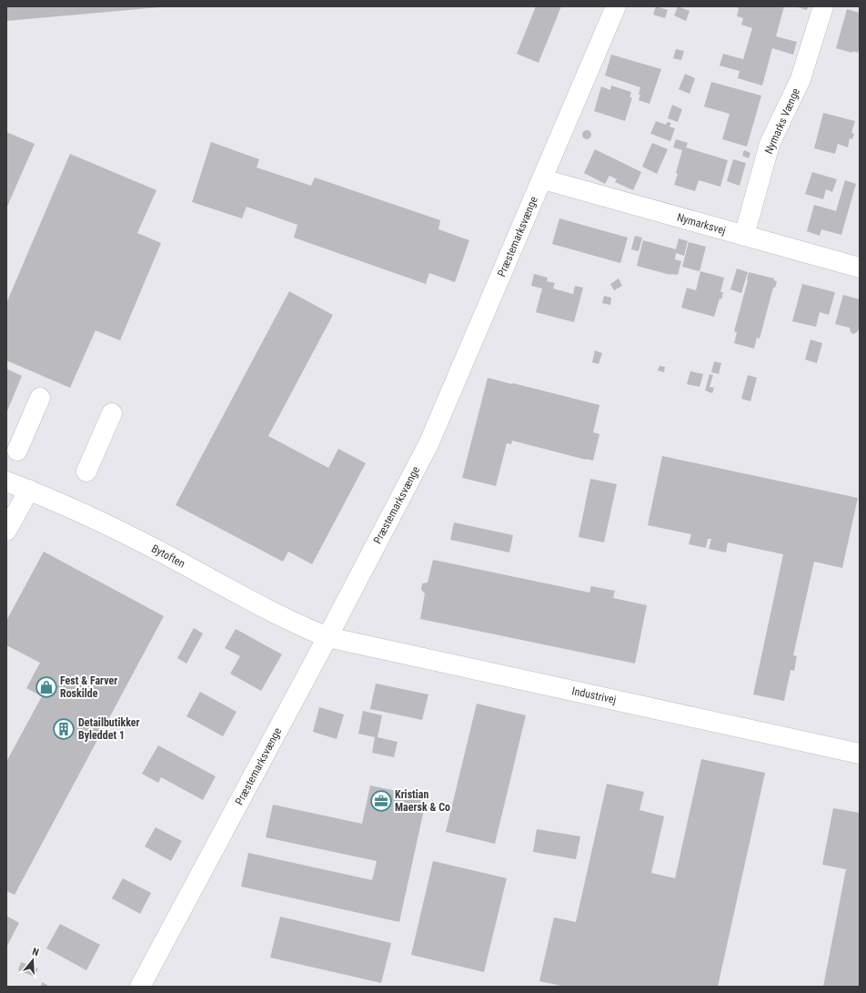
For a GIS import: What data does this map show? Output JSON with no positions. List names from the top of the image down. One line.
{"streets":{"street":["Nymarks Vænge","Nymarksvej","Præstemarksvænge","Bytoften","Industrivej"]},"crossings":[["Nymarks Vænge","Nymarksvej"],["Nymarksvej","Præstemarksvænge"],["Præstemarksvænge","Bytoften"],["Præstemarksvænge","Industrivej"],["Bytoften","Industrivej"]],"places":{"shop":["Fest & Farver Roskilde"],"building":["Detailbutikker Byleddet 1"],"office":["Kristian Maersk & Co"]},"north":"top"}
